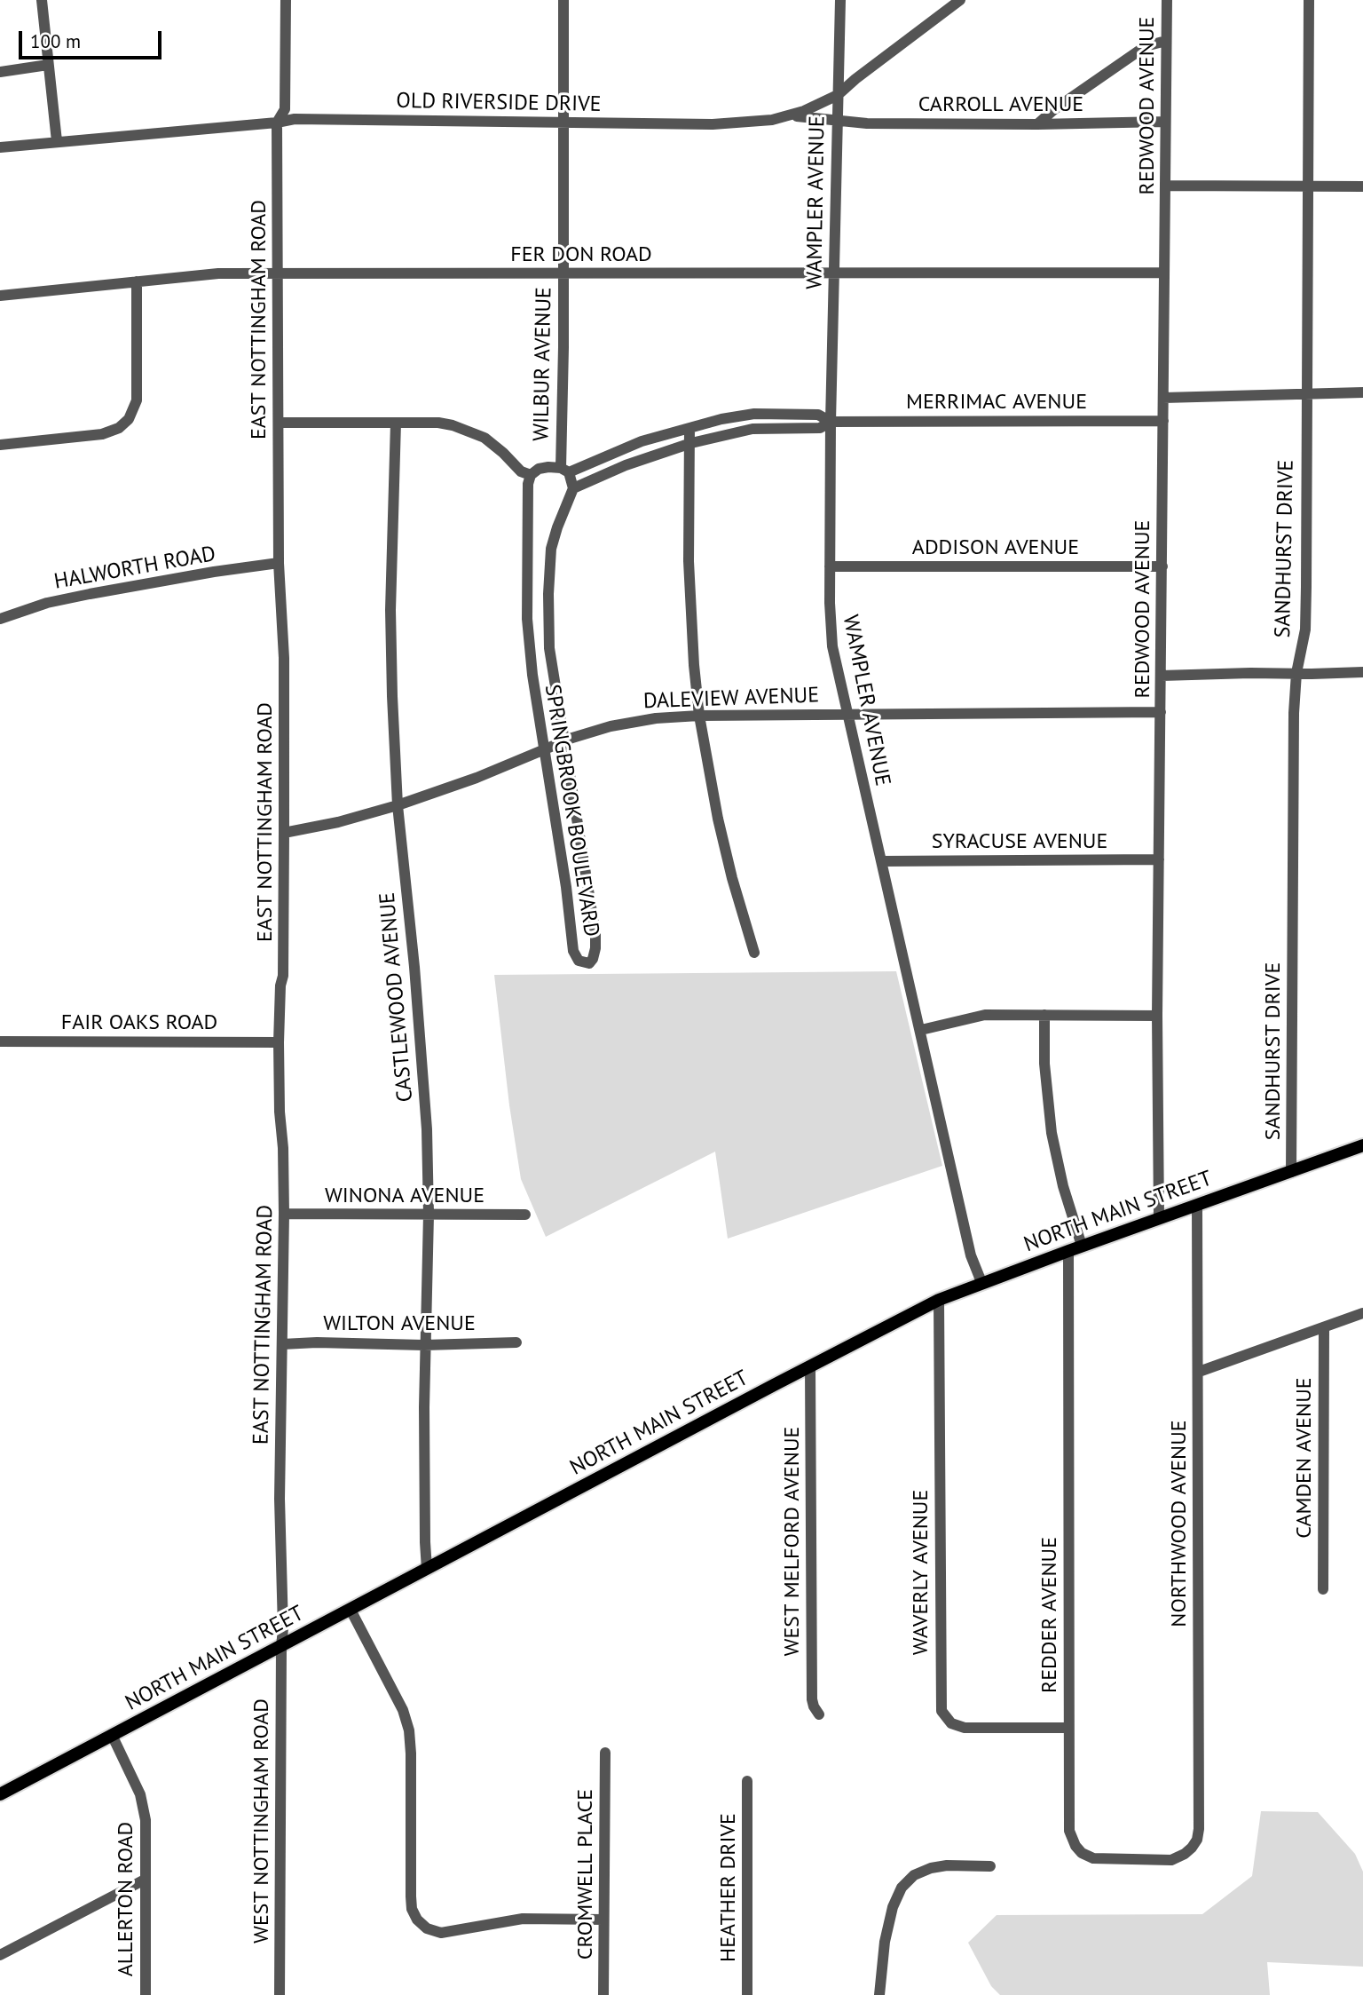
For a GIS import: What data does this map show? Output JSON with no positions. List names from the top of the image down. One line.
{"streets":{"main road":["NORTH MAIN STREET"],"street":["OLD RIVERSIDE DRIVE","CARROLL AVENUE","REDWOOD AVENUE","WAMPLER AVENUE","FER DON ROAD","EAST NOTTINGHAM ROAD","WILBUR AVENUE","MERRIMAC AVENUE","ADDISON AVENUE","SANDHURST DRIVE","HALWORTH ROAD","DALEVIEW AVENUE","SPRINGBROOK BOULEVARD","SYRACUSE AVENUE","CASTLEWOOD AVENUE","FAIR OAKS ROAD","WINONA AVENUE","WILTON AVENUE","CAMDEN AVENUE","NORTHWOOD AVENUE","WEST MELFORD AVENUE","WAVERLY AVENUE","REDDER AVENUE","WEST NOTTINGHAM ROAD","CROMWELL PLACE","HEATHER DRIVE","ALLERTON ROAD"]},"crossings":[["OLD RIVERSIDE DRIVE","CARROLL AVENUE"],["OLD RIVERSIDE DRIVE","WAMPLER AVENUE"],["OLD RIVERSIDE DRIVE","EAST NOTTINGHAM ROAD"],["OLD RIVERSIDE DRIVE","WILBUR AVENUE"],["CARROLL AVENUE","REDWOOD AVENUE"],["CARROLL AVENUE","WAMPLER AVENUE"],["REDWOOD AVENUE","FER DON ROAD"],["REDWOOD AVENUE","MERRIMAC AVENUE"],["REDWOOD AVENUE","ADDISON AVENUE"],["REDWOOD AVENUE","DALEVIEW AVENUE"],["REDWOOD AVENUE","SYRACUSE AVENUE"],["REDWOOD AVENUE","NORTH MAIN STREET"],["WAMPLER AVENUE","FER DON ROAD"],["WAMPLER AVENUE","MERRIMAC AVENUE"],["WAMPLER AVENUE","ADDISON AVENUE"],["WAMPLER AVENUE","DALEVIEW AVENUE"],["WAMPLER AVENUE","SYRACUSE AVENUE"],["WAMPLER AVENUE","NORTH MAIN STREET"],["FER DON ROAD","EAST NOTTINGHAM ROAD"],["FER DON ROAD","WILBUR AVENUE"],["EAST NOTTINGHAM ROAD","HALWORTH ROAD"],["EAST NOTTINGHAM ROAD","DALEVIEW AVENUE"],["EAST NOTTINGHAM ROAD","FAIR OAKS ROAD"],["EAST NOTTINGHAM ROAD","WINONA AVENUE"],["EAST NOTTINGHAM ROAD","NORTH MAIN STREET"],["EAST NOTTINGHAM ROAD","WILTON AVENUE"],["EAST NOTTINGHAM ROAD","WEST NOTTINGHAM ROAD"],["WILBUR AVENUE","MERRIMAC AVENUE"],["MERRIMAC AVENUE","SPRINGBROOK BOULEVARD"],["SANDHURST DRIVE","NORTH MAIN STREET"],["DALEVIEW AVENUE","SPRINGBROOK BOULEVARD"],["DALEVIEW AVENUE","CASTLEWOOD AVENUE"],["CASTLEWOOD AVENUE","WINONA AVENUE"],["CASTLEWOOD AVENUE","NORTH MAIN STREET"],["CASTLEWOOD AVENUE","WILTON AVENUE"],["NORTH MAIN STREET","NORTHWOOD AVENUE"],["NORTH MAIN STREET","WEST MELFORD AVENUE"],["NORTH MAIN STREET","WAVERLY AVENUE"],["NORTH MAIN STREET","REDDER AVENUE"],["NORTH MAIN STREET","WEST NOTTINGHAM ROAD"],["NORTH MAIN STREET","ALLERTON ROAD"],["NORTHWOOD AVENUE","REDDER AVENUE"],["WAVERLY AVENUE","REDDER AVENUE"]],"scale_bar":"100 m"}
